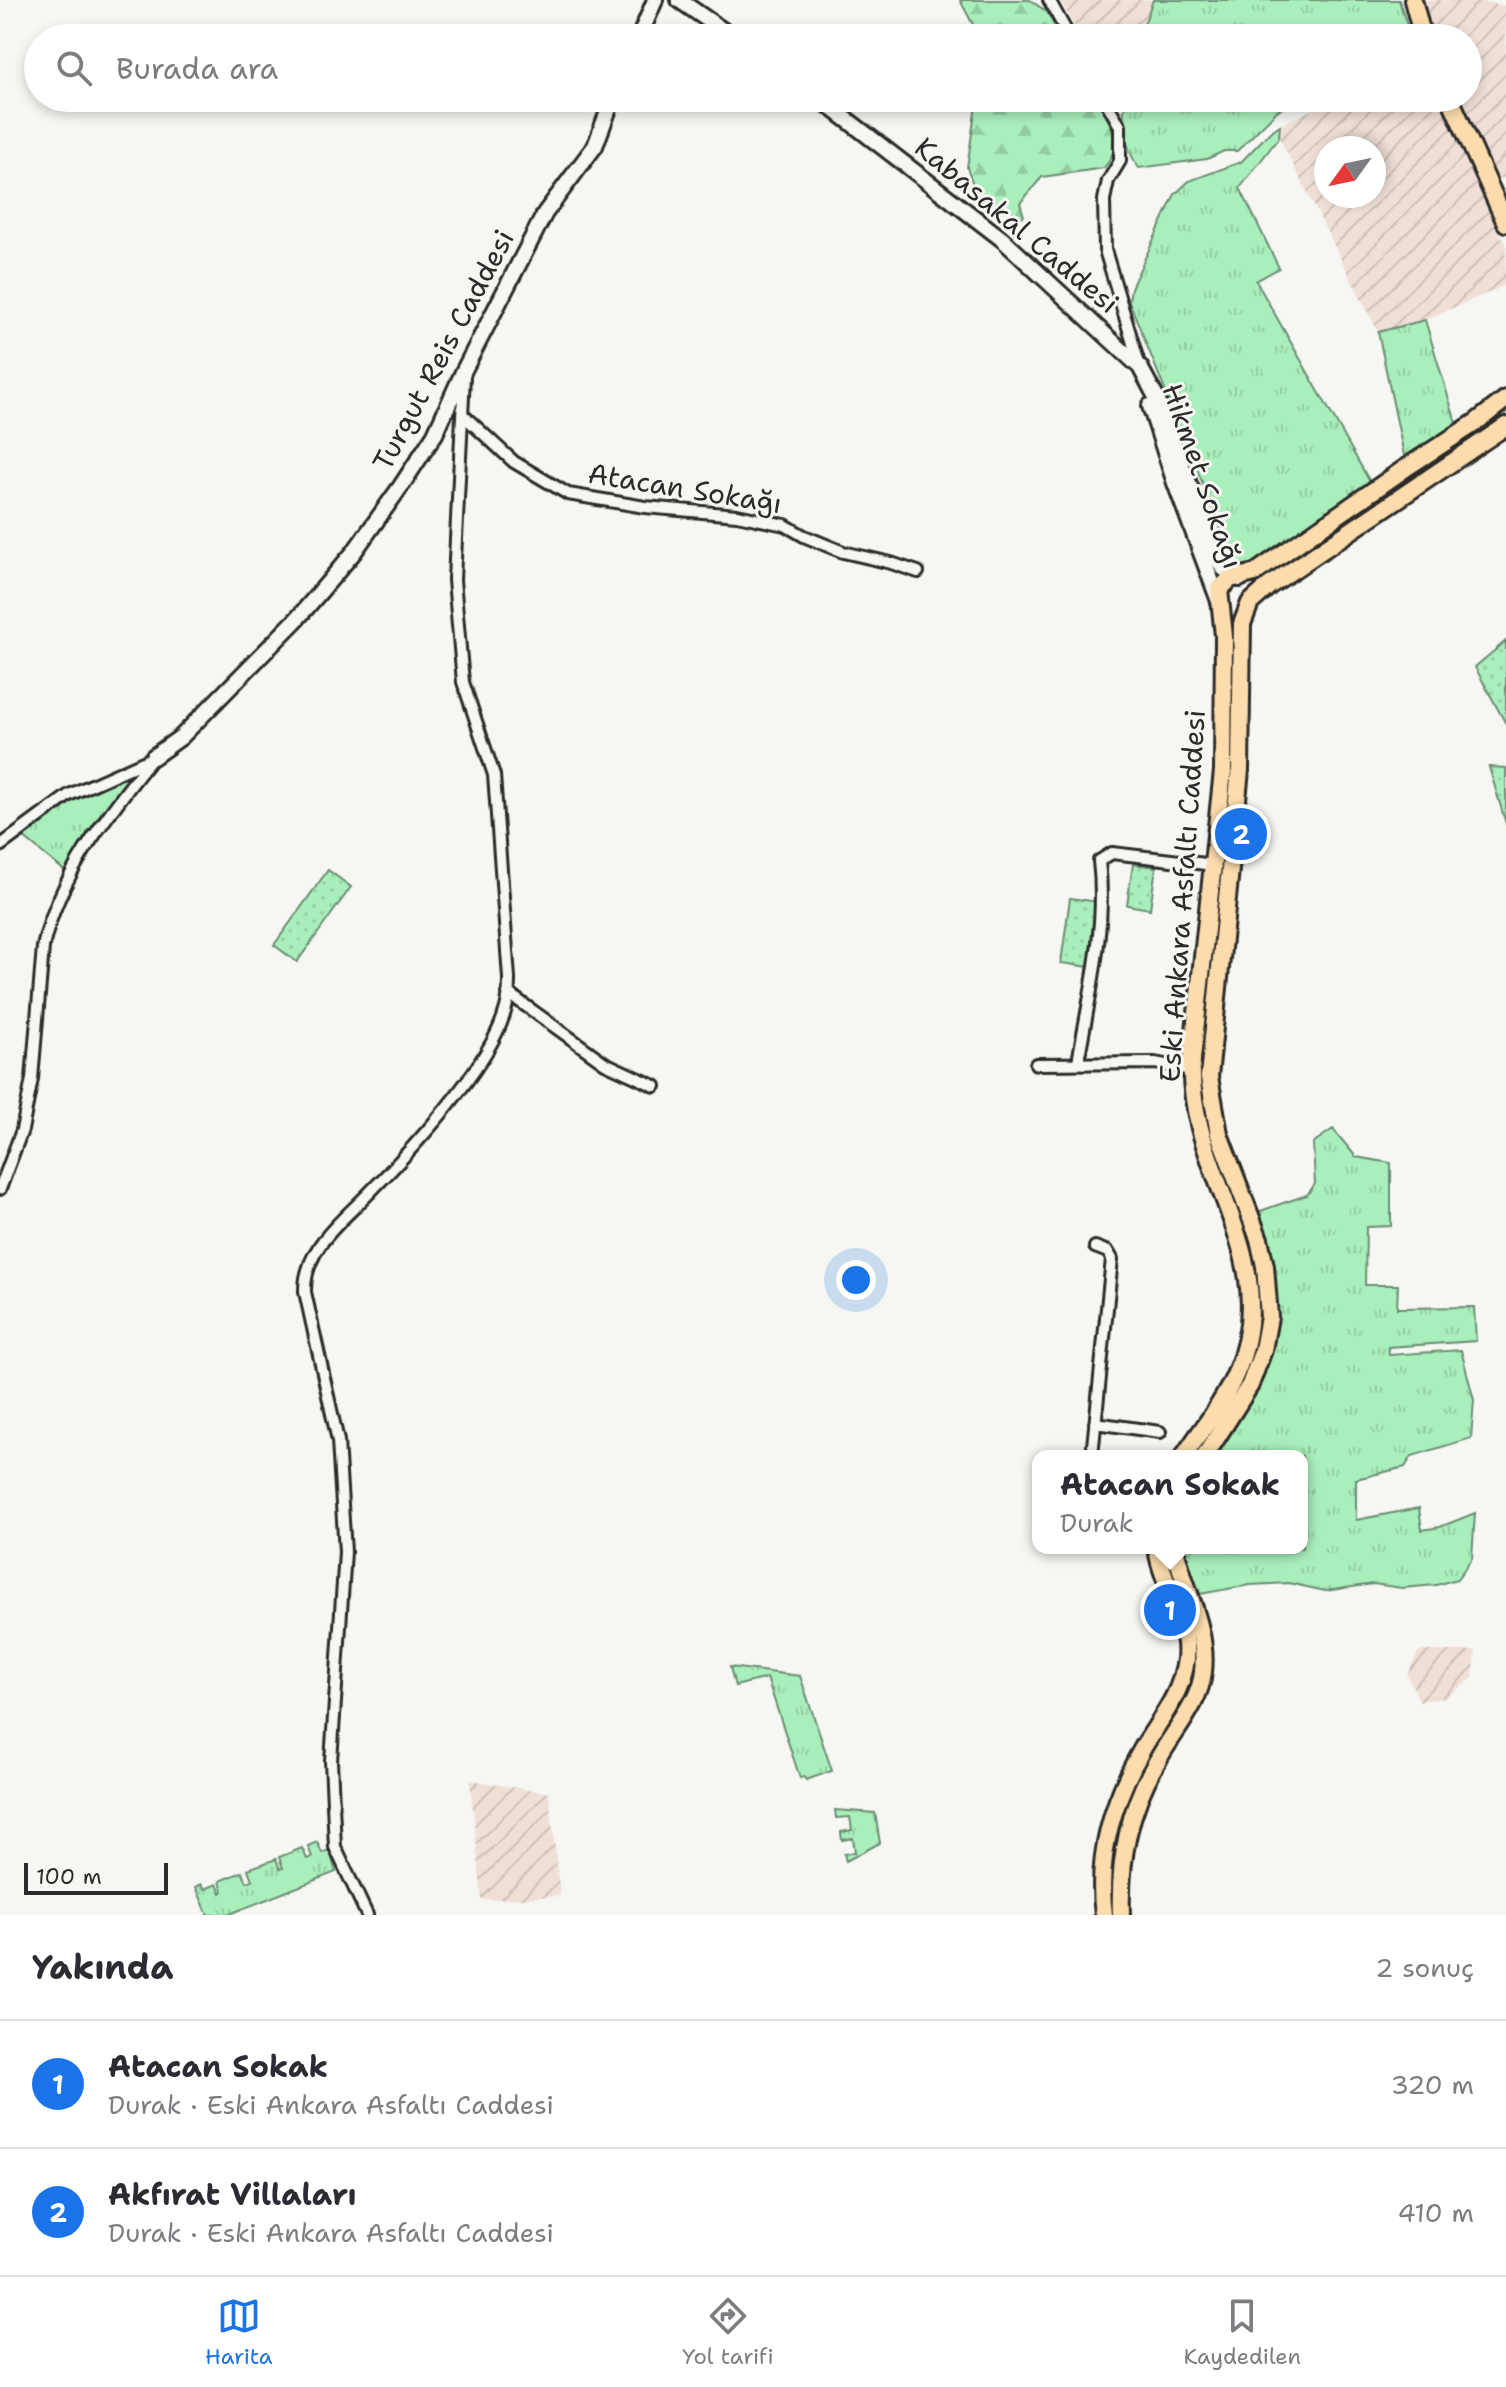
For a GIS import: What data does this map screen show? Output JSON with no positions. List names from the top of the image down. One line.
{"streets":{"main road":["Eski Ankara Asfaltı Caddesi"],"street":["Kabasakal Caddesi","Turgut Reis Caddesi","Hikmet Sokağı","Atacan Sokağı"]},"crossings":[["Kabasakal Caddesi","Hikmet Sokağı"],["Hikmet Sokağı","Eski Ankara Asfaltı Caddesi"]],"scale_bar":"100 m","north":"bottom left","page":{"search":"Burada ara","pins":["2","1"],"popup":["Atacan Sokak","Durak"],"scale":"100 m","heading":["Yakında","2 sonuç"],"list":[{"mark":"1","name":"Atacan Sokak","note":"Durak · Eski Ankara Asfaltı Caddesi","value":"320 m"},{"mark":"2","name":"Akfırat Villaları","note":"Durak · Eski Ankara Asfaltı Caddesi","value":"410 m"}],"nav":["Harita","Yol tarifi","Kaydedilen"]}}
